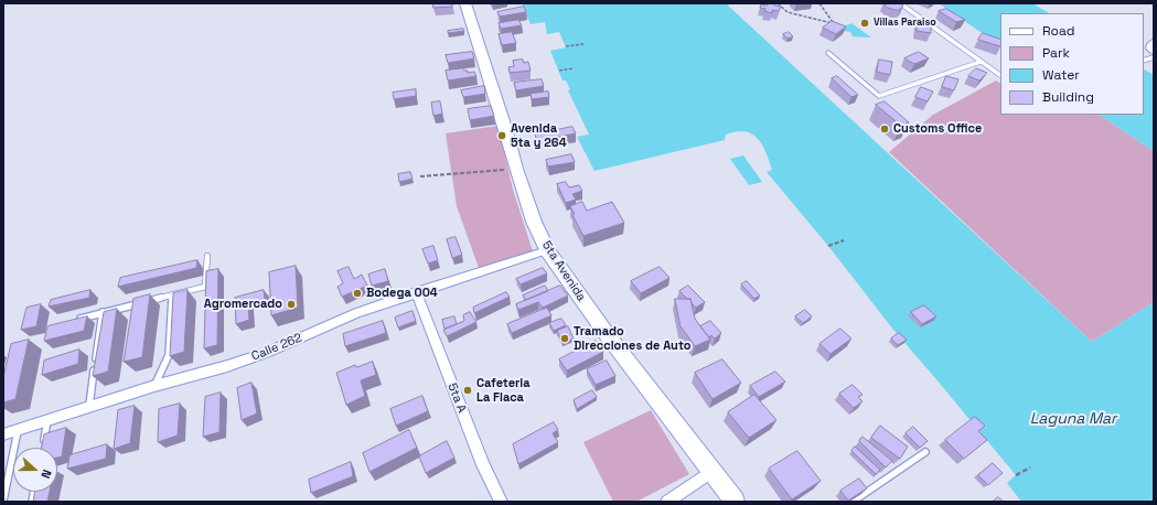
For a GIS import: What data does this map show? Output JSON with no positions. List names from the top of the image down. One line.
{"streets":{"highway":["5ta Avenida"],"street":["Calle 262","5ta A"]},"crossings":[["5ta Avenida","Calle 262"],["Calle 262","5ta A"]],"water":["Laguna Mar"],"places":["Villas Paraiso","Customs Office","Avenida 5ta y 264","Bodega 004","Agromercado","Tramado Direcciones de Auto","Cafeteria La Flaca"],"legend":["Road","Park","Water","Building"],"north":"right"}
